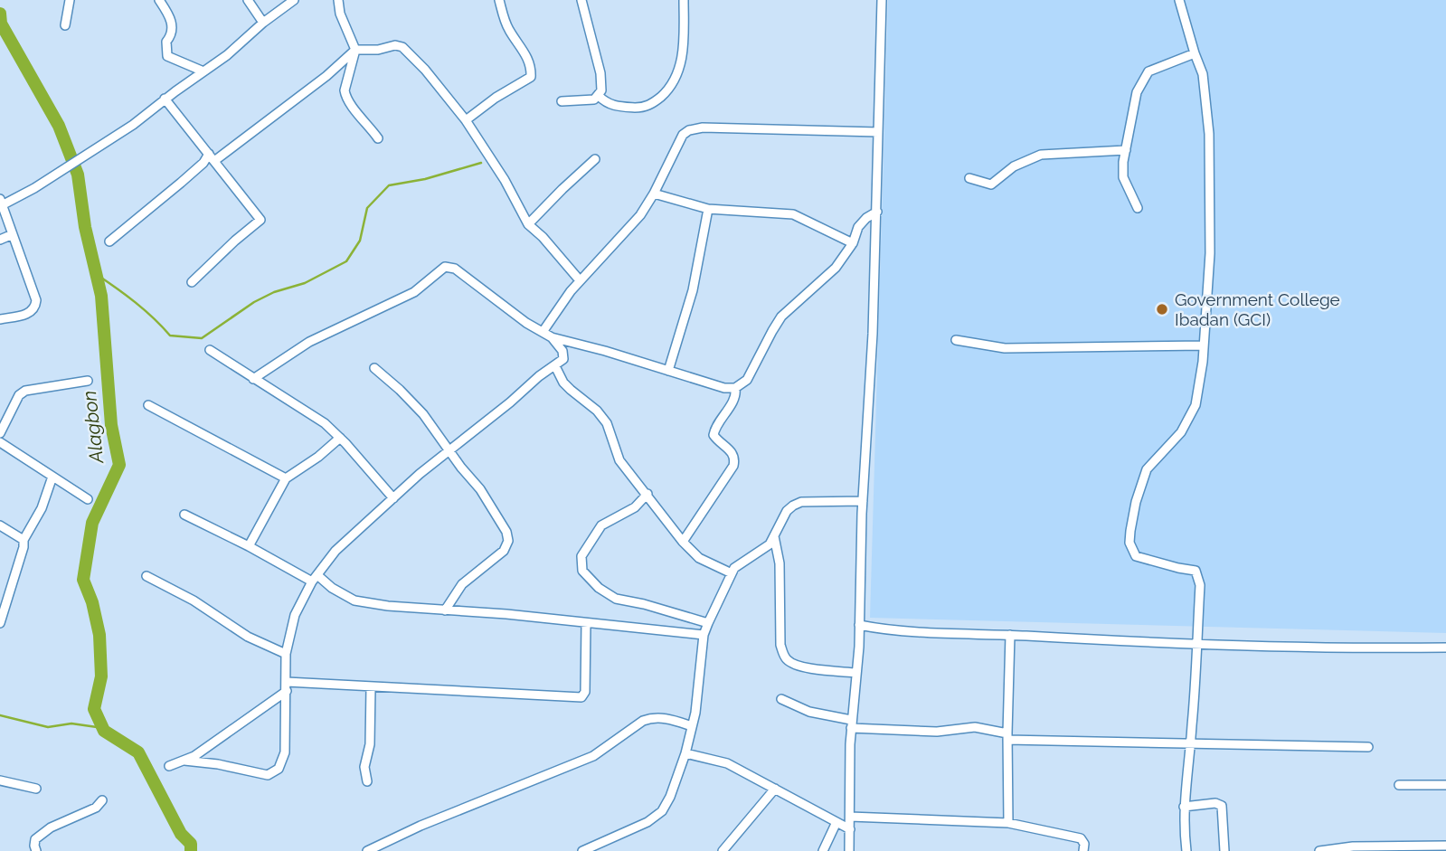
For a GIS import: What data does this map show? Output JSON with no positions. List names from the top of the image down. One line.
{"water":["Alagbon"],"places":["Government College Ibadan (GCI)"]}
